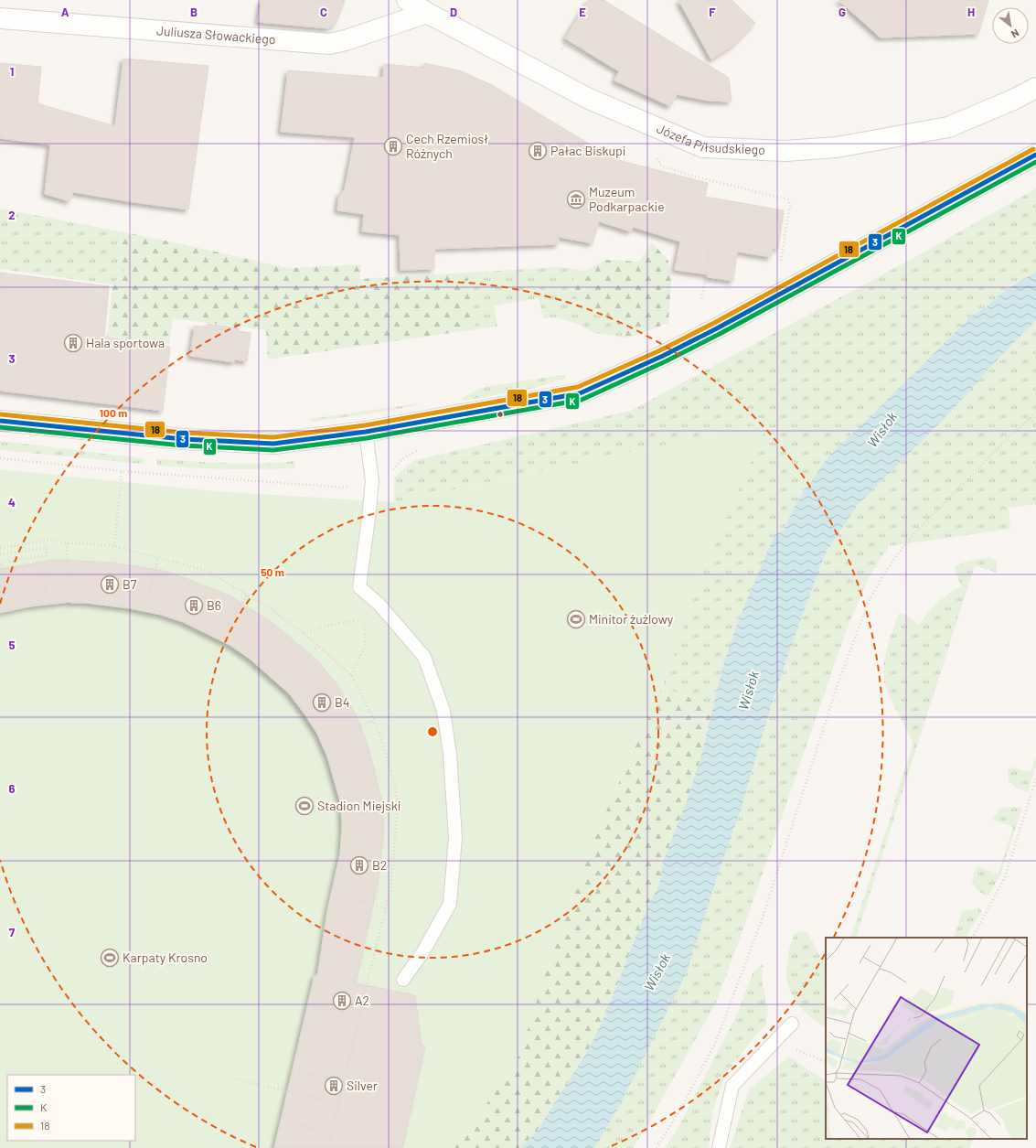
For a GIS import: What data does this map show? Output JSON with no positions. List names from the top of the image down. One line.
{"streets":{"street":["Juliusza Słowackiego","Józefa Piłsudskiego"]},"crossings":[["Juliusza Słowackiego","Józefa Piłsudskiego"]],"water":["Wisłok"],"places":{"building":["Cech Rzemiosł Różnych","Pałac Biskupi","Hala sportowa","B7","B6","B4","B2","A2","Silver"],"museum":["Muzeum Podkarpackie"],"sports":["Minitor żużlowy","Stadion Miejski","Karpaty Krosno"]},"lines":["transit line 18","transit line 3","transit line K"],"legend":["3","K","18"],"north":"bottom right","grid":{"columns":["A","B","C","D","E","F","G","H"],"rows":["1","2","3","4","5","6","7"]},"rings":["100 m","50 m"]}
